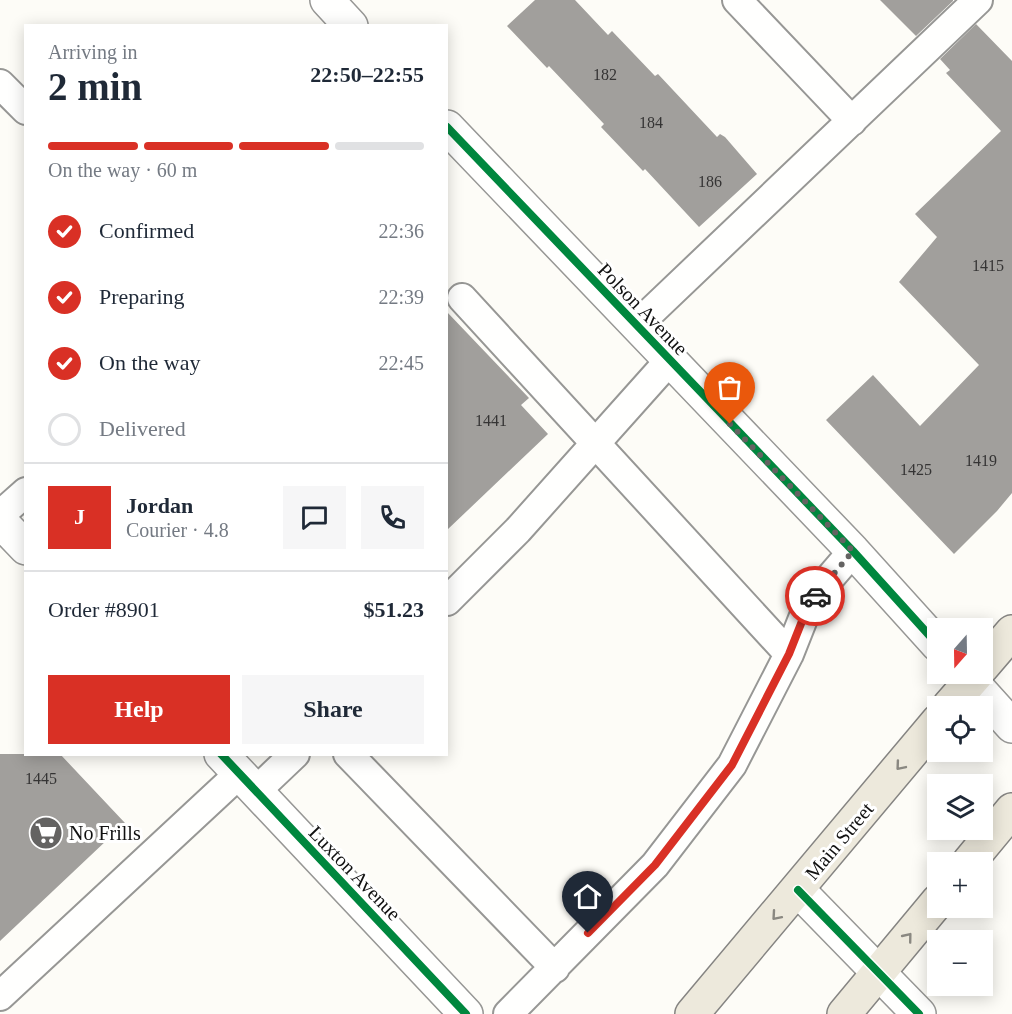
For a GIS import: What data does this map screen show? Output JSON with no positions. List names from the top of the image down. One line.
{"streets":{"main road":["Main Street"],"street":["Polson Avenue","Luxton Avenue"]},"places":{"supermarket":["No Frills"]},"house_numbers":["182","184","186","1415","1441","1419","1425","1445"],"north":"bottom","page":{"heading":["2 min","Arriving in","22:50–22:55"],"panel":["Jordan","Courier · 4.8","Order #8901","$51.23"],"bar":"On the way · 60 m","list":[["Confirmed","22:36"],["Preparing","22:39"],["On the way","22:45"],"Delivered"],"round":"J","map_buttons":["+","−"],"buttons":["Help","Share"]}}
